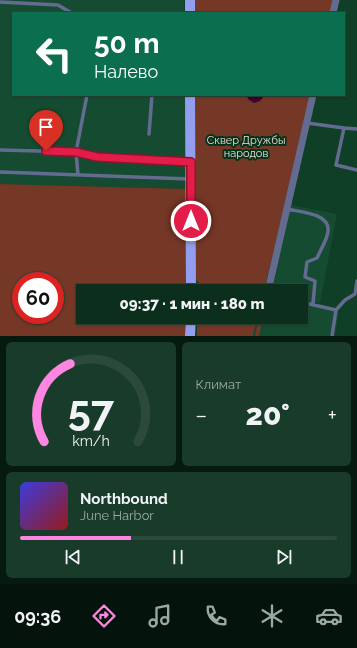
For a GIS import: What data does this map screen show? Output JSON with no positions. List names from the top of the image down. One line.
{"parks":["Сквер Дружбы народов"],"page":{"turn":["50 m","Налево"],"limit":"60","trip":"09:37 · 1 мин · 180 m","tile":"Климат","heat":["−","20°","+"],"song":["Northbound","June Harbor"],"tabs":"09:36","gauge":["57","km/h"]}}
